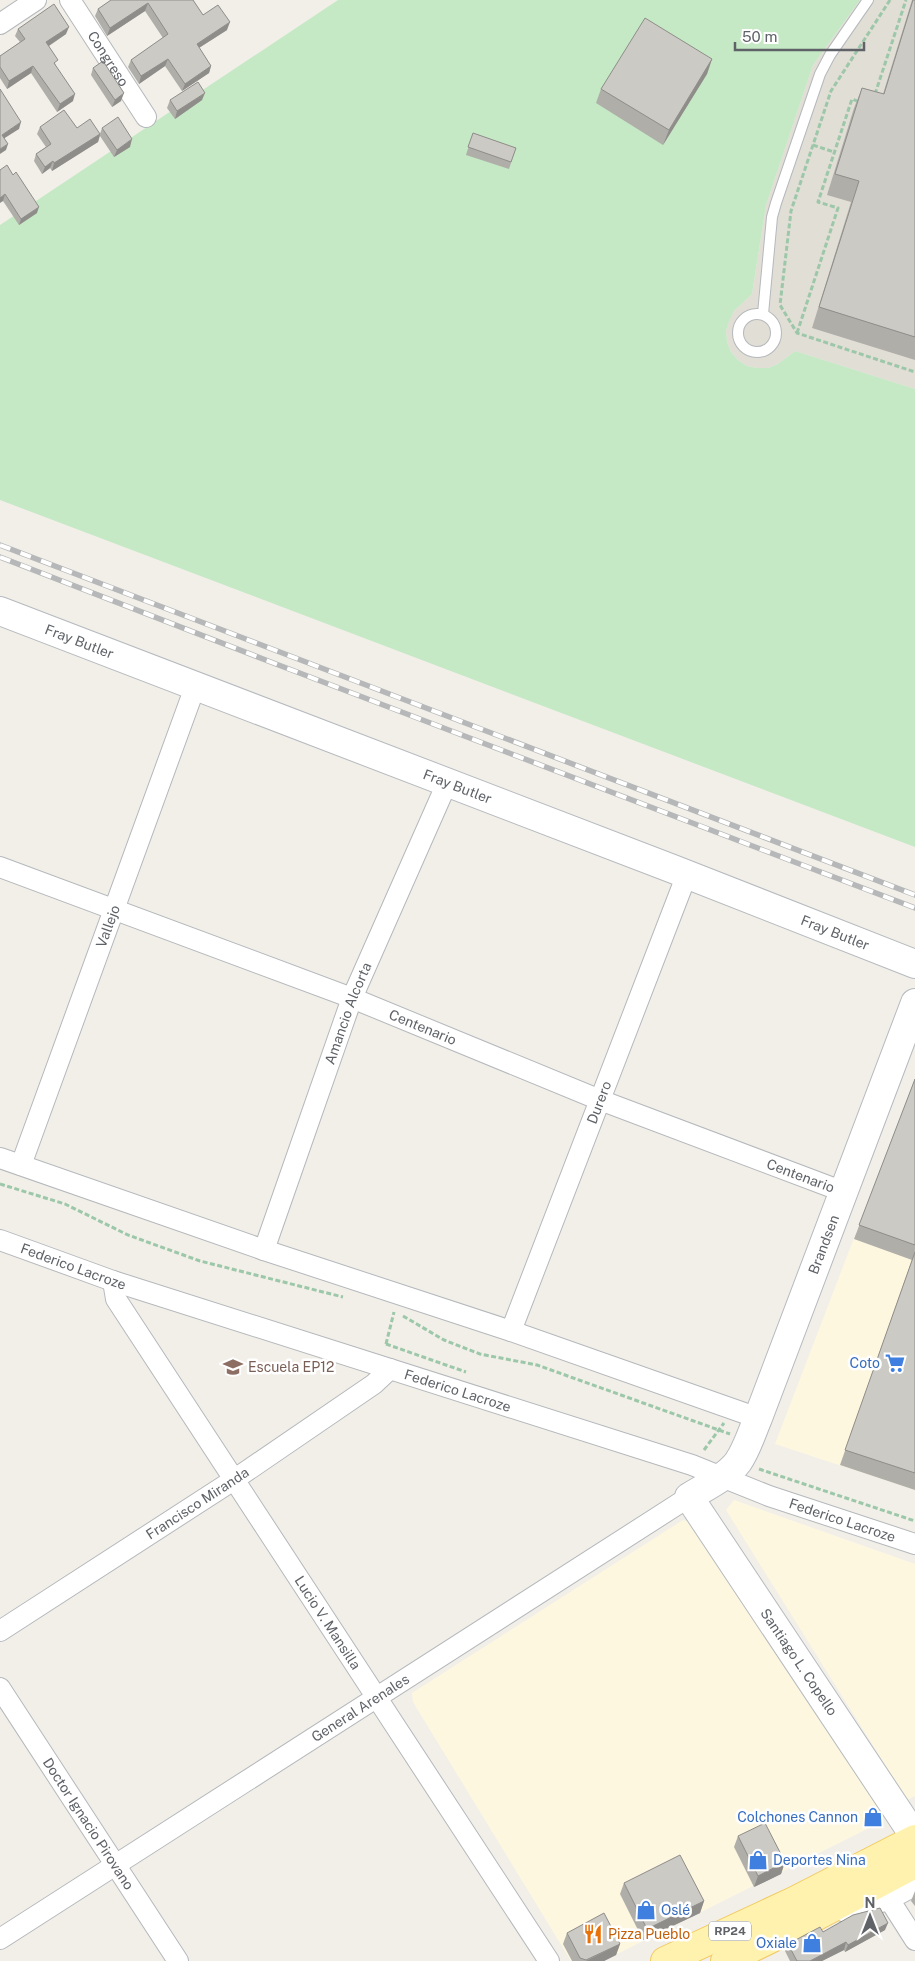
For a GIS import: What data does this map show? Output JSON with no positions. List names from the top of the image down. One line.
{"streets":{"main road":["RP24"],"street":["Congreso","Fray Butler","Vallejo","Amancio Alcorta","Centenario","Durero","Brandsen","Federico Lacroze","Francisco Miranda","Lucio V. Mansilla","Santiago L. Copello","General Arenales","Doctor Ignacio Pirovano"]},"crossings":[["Fray Butler","Vallejo"],["Fray Butler","Amancio Alcorta"],["Fray Butler","Durero"],["Vallejo","Centenario"],["Amancio Alcorta","Centenario"],["Centenario","Durero"],["Centenario","Brandsen"],["Brandsen","Federico Lacroze"],["Brandsen","General Arenales"],["Federico Lacroze","Francisco Miranda"],["Federico Lacroze","Lucio V. Mansilla"],["Federico Lacroze","General Arenales"],["Francisco Miranda","Lucio V. Mansilla"],["Lucio V. Mansilla","General Arenales"],["Santiago L. Copello","General Arenales"],["Santiago L. Copello","RP24"],["General Arenales","Doctor Ignacio Pirovano"]],"places":{"supermarket":["Coto"],"school or university":["Escuela EP12"],"shop":["Colchones Cannon","Deportes Nina","Oslé","Oxiale"],"restaurant":["Pizza Pueblo"]},"scale_bar":"50 m","north":"top"}
